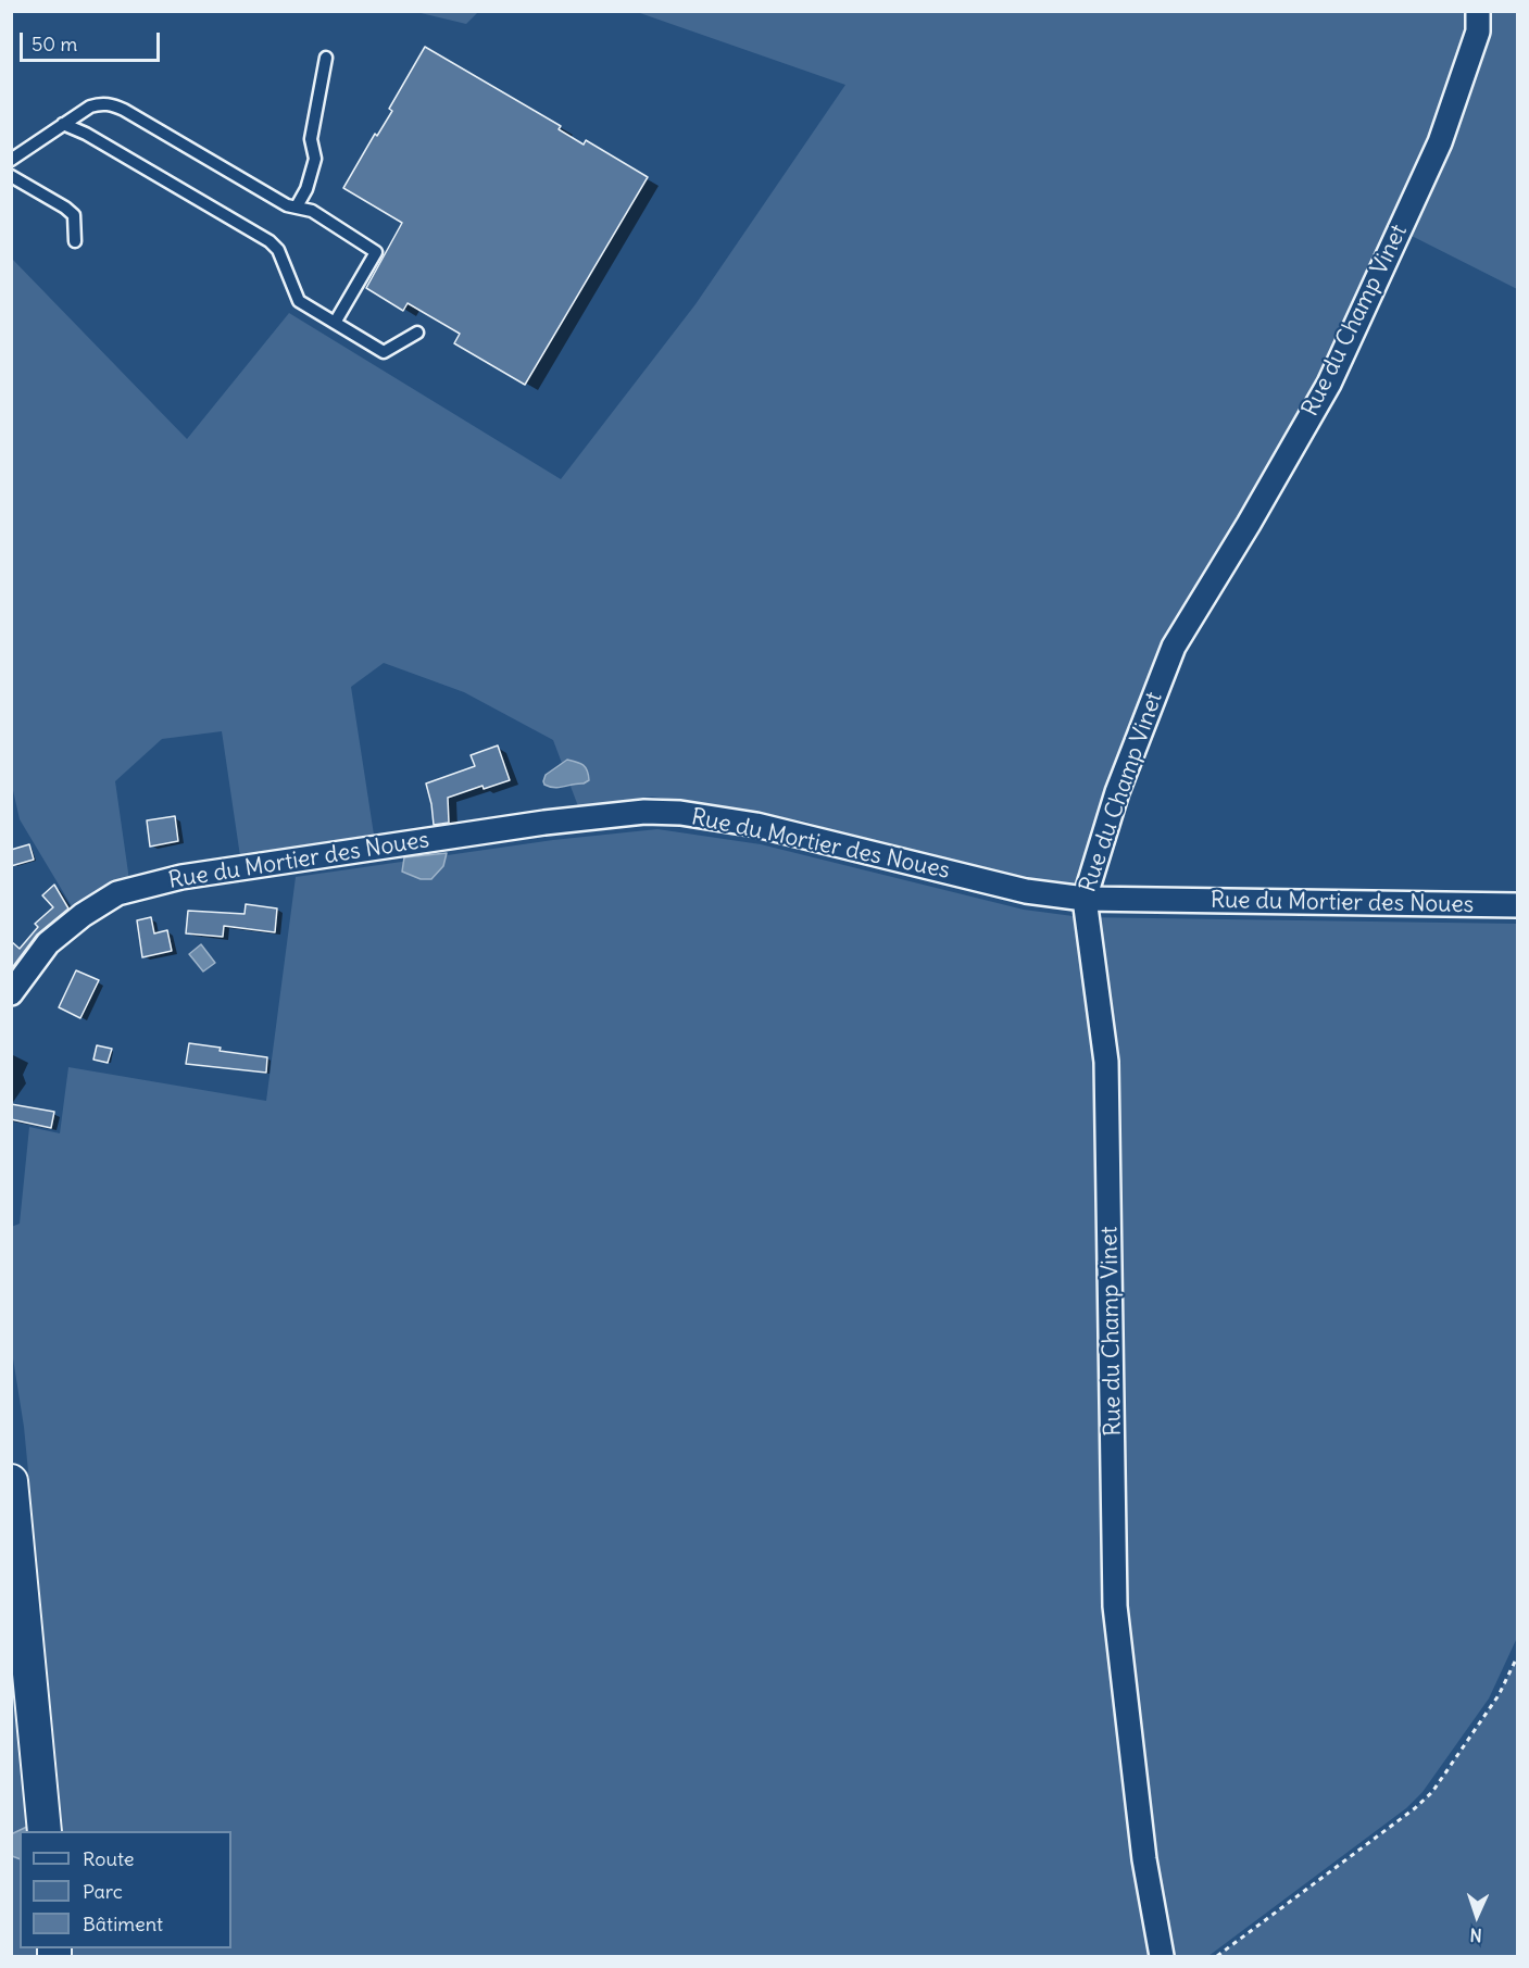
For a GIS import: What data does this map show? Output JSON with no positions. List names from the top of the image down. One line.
{"streets":{"street":["Rue du Champ Vinet","Rue du Mortier des Noues"]},"crossings":[["Rue du Champ Vinet","Rue du Mortier des Noues"]],"legend":["Route","Parc","Bâtiment"],"scale_bar":"50 m","north":"bottom"}
